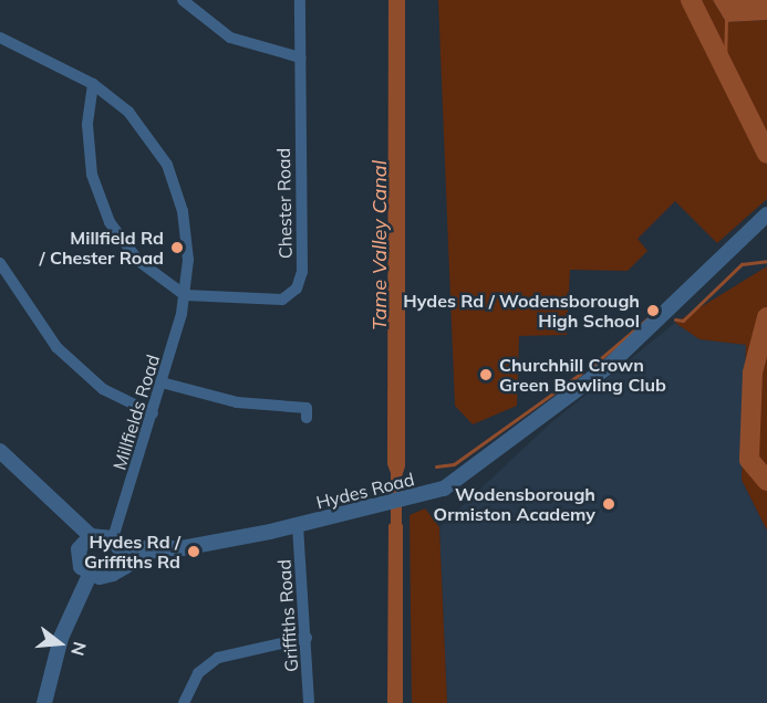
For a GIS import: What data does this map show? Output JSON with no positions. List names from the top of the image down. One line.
{"streets":{"street":["Chester Road","Millfields Road","Hydes Road","Griffiths Road"]},"crossings":[["Chester Road","Millfields Road"],["Millfields Road","Hydes Road"],["Hydes Road","Griffiths Road"]],"water":["Tame Valley Canal"],"places":["Millfield Rd / Chester Road","Hydes Rd / Wodensborough High School","Churchhill Crown Green Bowling Club","Wodensborough Ormiston Academy","Hydes Rd / Griffiths Rd"],"north":"right"}
